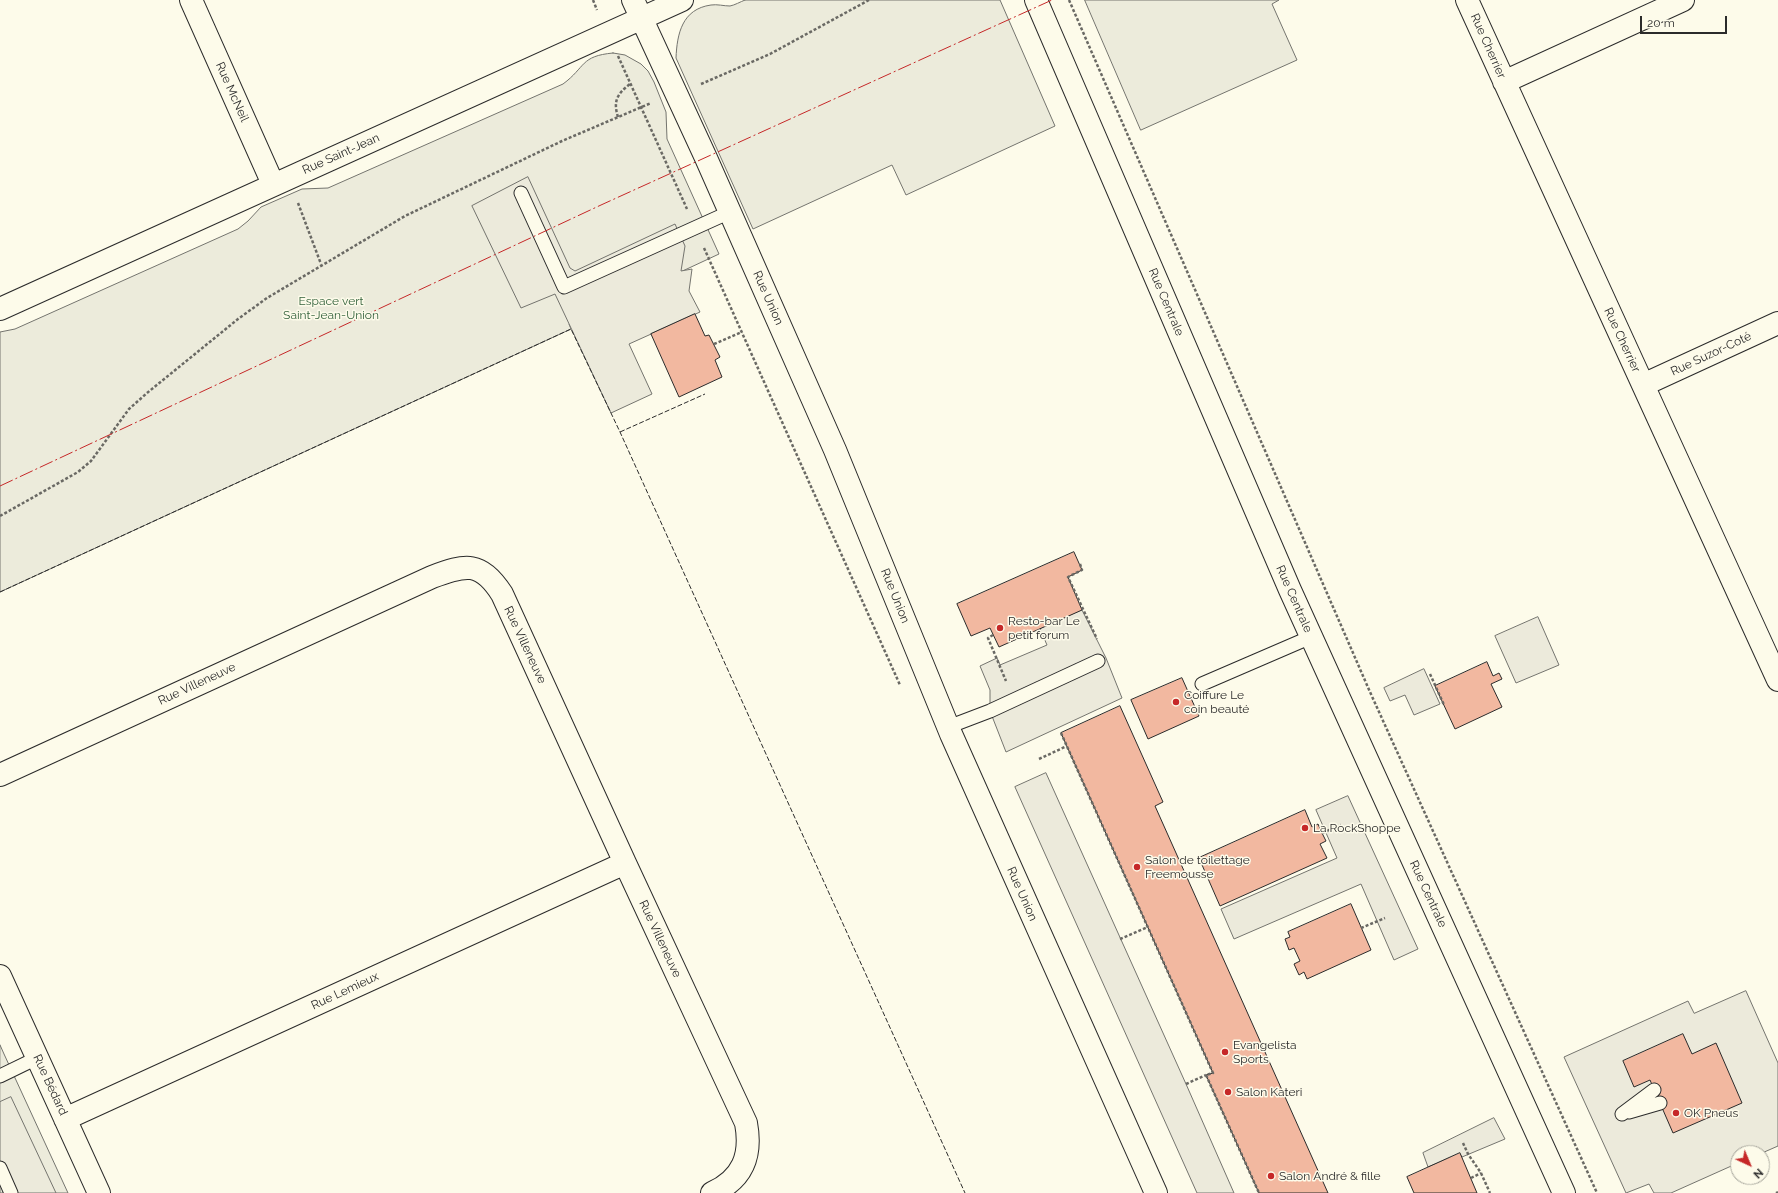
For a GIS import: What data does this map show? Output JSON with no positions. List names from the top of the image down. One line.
{"streets":{"street":["Rue Cherrier","Rue McNeil","Rue Saint-Jean","Rue Union","Rue Centrale","Rue Suzor-Coté","Rue Villeneuve","Rue Lemieux","Rue Bédard"]},"crossings":[["Rue Cherrier","Rue Suzor-Coté"],["Rue McNeil","Rue Saint-Jean"],["Rue Saint-Jean","Rue Union"],["Rue Villeneuve","Rue Lemieux"],["Rue Lemieux","Rue Bédard"]],"parks":["Espace vert Saint-Jean-Union"],"places":["Resto-bar Le petit forum","Coiffure Le coin beauté","La RockShoppe","Salon de toilettage Freemousse","Evangelista Sports","Salon Kateri","OK Pneus","Salon André & fille"],"scale_bar":"20 m","north":"bottom right"}
